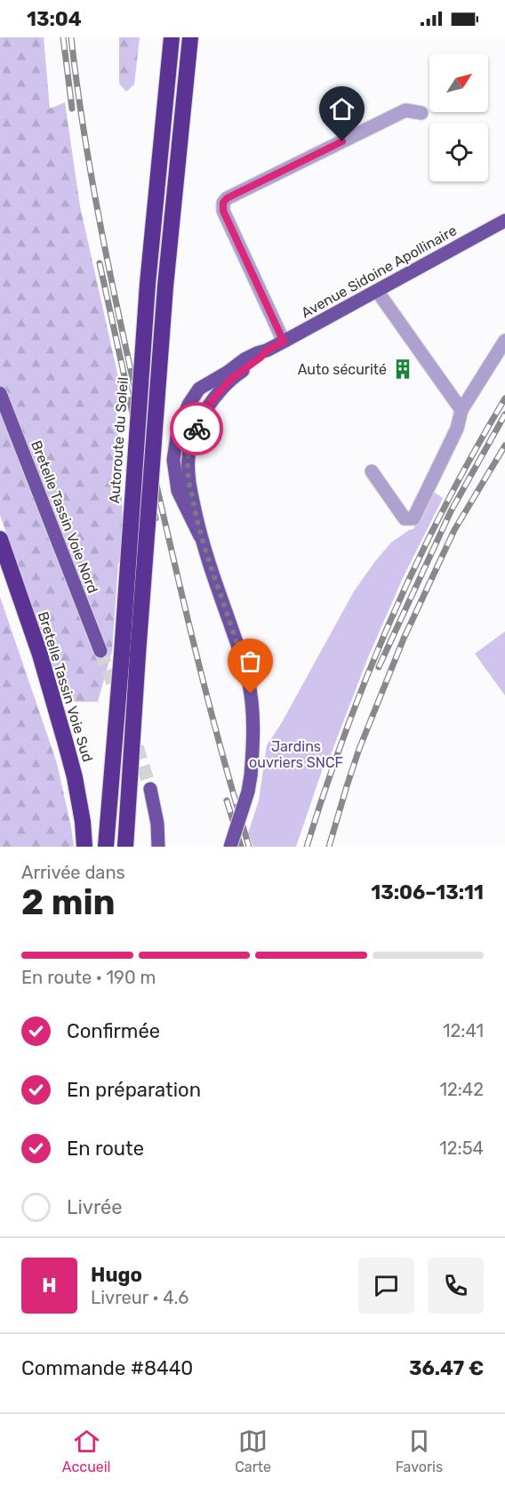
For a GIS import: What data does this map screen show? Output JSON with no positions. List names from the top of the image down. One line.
{"streets":{"highway":["Autoroute du Soleil","Bretelle Tassin Voie Sud"],"main road":["Avenue Sidoine Apollinaire","Bretelle Tassin Voie Nord"]},"parks":["Jardins ouvriers SNCF"],"places":{"building":["Auto sécurité"]},"north":"top right","page":{"status":"13:04","heading":["2 min","Arrivée dans","13:06–13:11"],"panel":["Hugo","Livreur · 4.6","Commande #8440","36.47 €"],"bar":"En route · 190 m","list":[["Confirmée","12:41"],["En préparation","12:42"],["En route","12:54"],"Livrée"],"round":"H","tabs":["Accueil","Carte","Favoris"]}}
